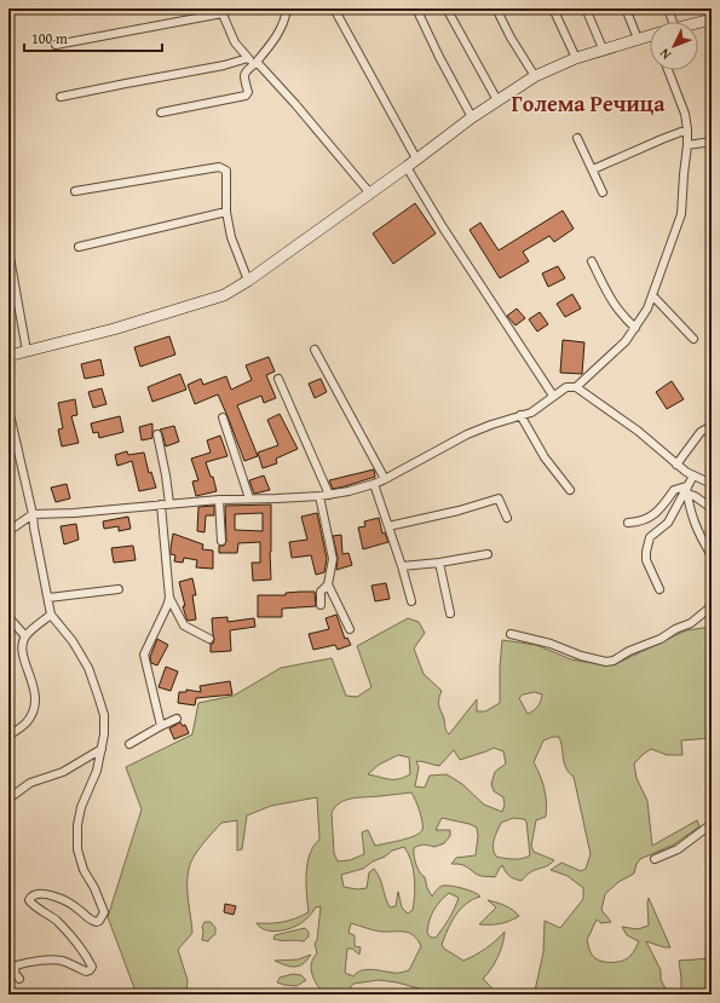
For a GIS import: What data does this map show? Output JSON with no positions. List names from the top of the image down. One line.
{"districts":["Голема Речица"],"scale_bar":"100 m","north":"bottom left"}
